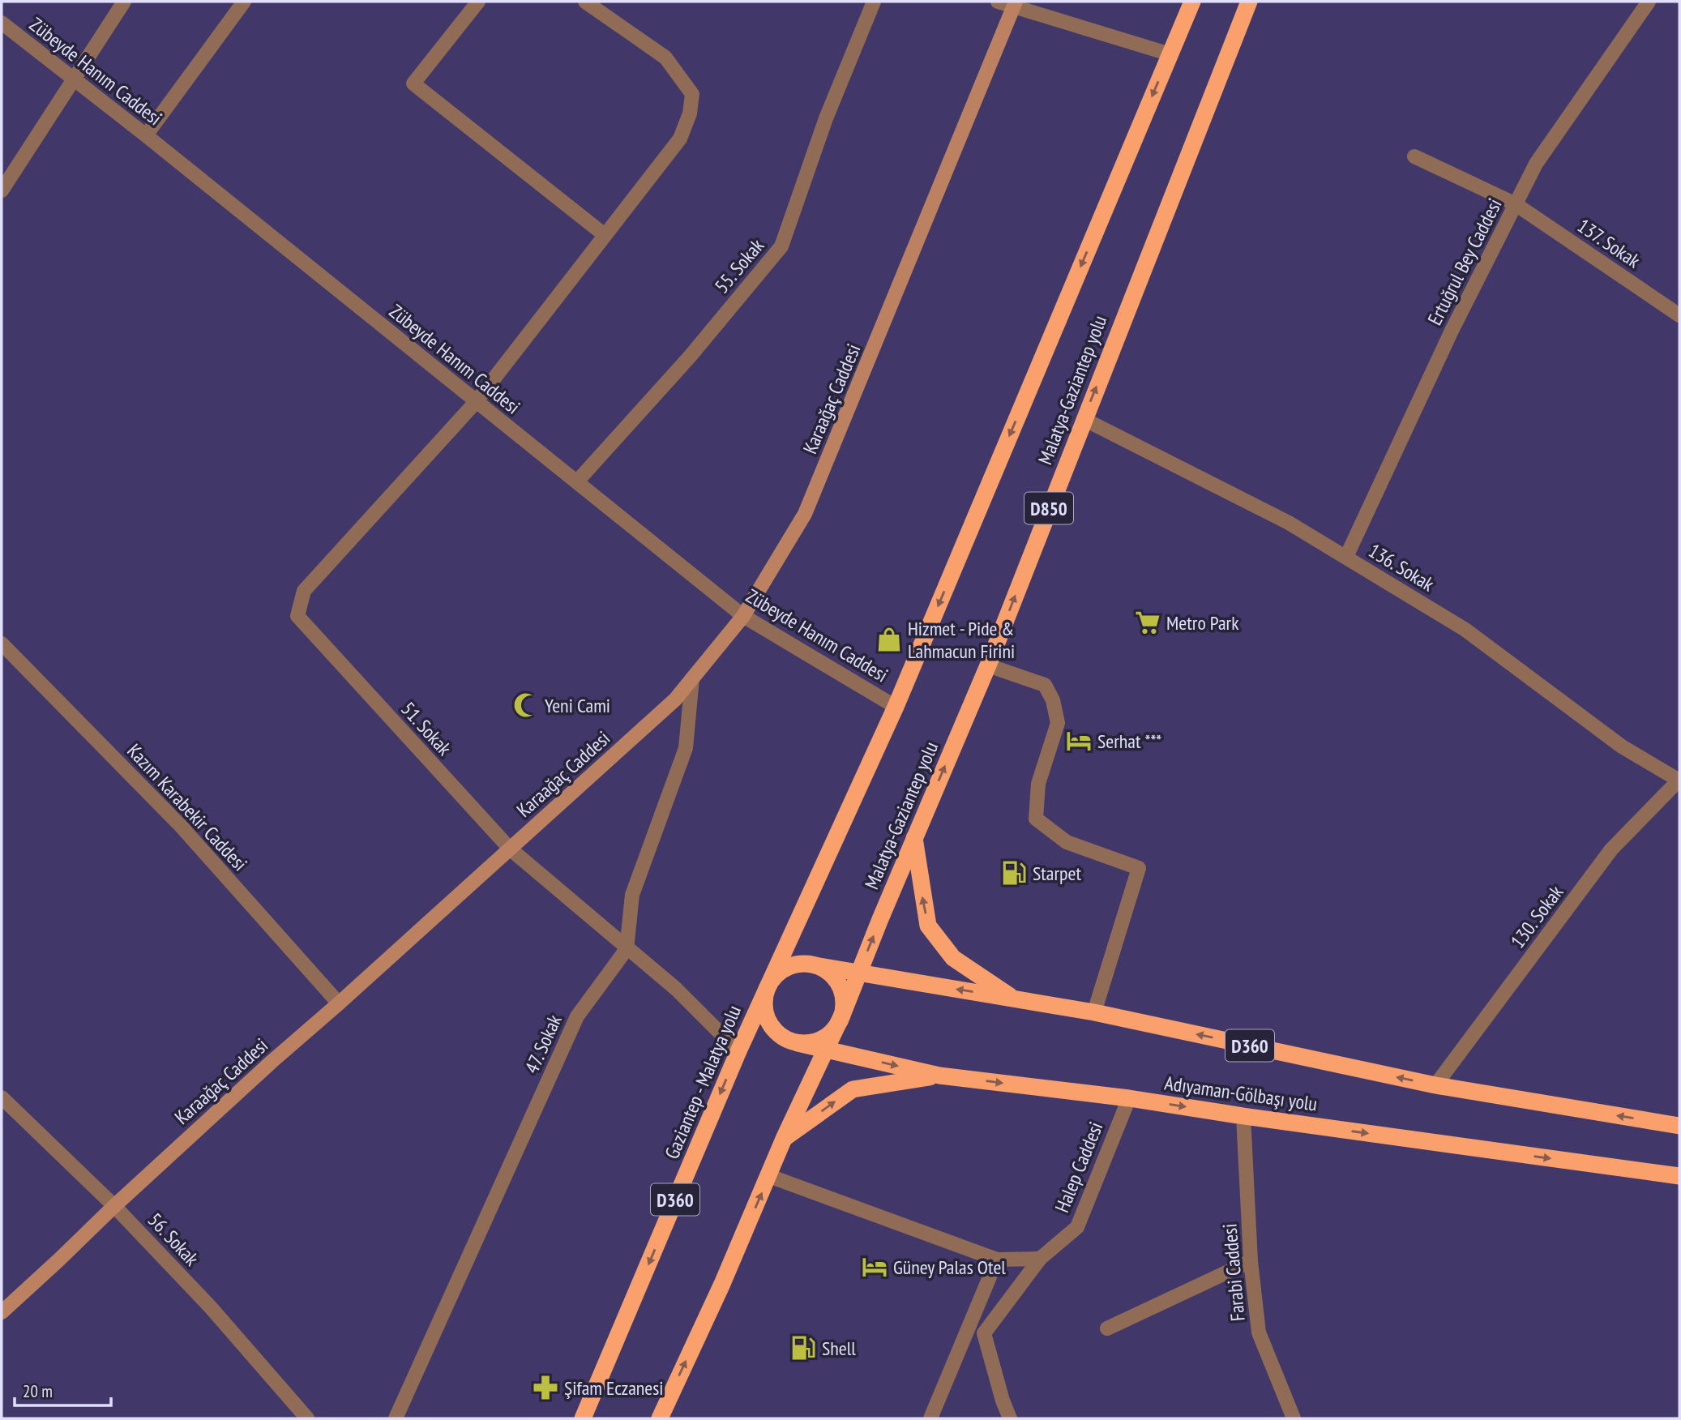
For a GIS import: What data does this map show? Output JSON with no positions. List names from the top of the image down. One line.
{"streets":{"highway":["Malatya-Gaziantep yolu","D850","D360","Gaziantep - Malatya yolu","Adıyaman-Gölbaşı yolu"],"street":["Zübeyde Hanım Caddesi","137. Sokak","Ertuğrul Bey Caddesi","55. Sokak","Karaağaç Caddesi","136. Sokak","51. Sokak","Kazım Karabekir Caddesi","130. Sokak","47. Sokak","Halep Caddesi","56. Sokak","Farabi Caddesi"]},"crossings":[["Zübeyde Hanım Caddesi","55. Sokak"],["Zübeyde Hanım Caddesi","Malatya-Gaziantep yolu"],["Zübeyde Hanım Caddesi","Karaağaç Caddesi"],["Zübeyde Hanım Caddesi","51. Sokak"],["137. Sokak","Ertuğrul Bey Caddesi"],["Ertuğrul Bey Caddesi","136. Sokak"],["Malatya-Gaziantep yolu","136. Sokak"],["Malatya-Gaziantep yolu","D360"],["Malatya-Gaziantep yolu","Gaziantep - Malatya yolu"],["Malatya-Gaziantep yolu","Adıyaman-Gölbaşı yolu"],["Karaağaç Caddesi","51. Sokak"],["Karaağaç Caddesi","Kazım Karabekir Caddesi"],["Karaağaç Caddesi","56. Sokak"],["136. Sokak","130. Sokak"],["51. Sokak","47. Sokak"],["51. Sokak","Gaziantep - Malatya yolu"],["130. Sokak","D360"],["D360","Gaziantep - Malatya yolu"],["D360","Adıyaman-Gölbaşı yolu"],["Gaziantep - Malatya yolu","Adıyaman-Gölbaşı yolu"],["Adıyaman-Gölbaşı yolu","Halep Caddesi"],["Adıyaman-Gölbaşı yolu","Farabi Caddesi"]],"places":{"supermarket":["Metro Park"],"shop":["Hizmet - Pide & Lahmacun Firini"],"mosque":["Yeni Cami"],"hotel":["Serhat ***","Güney Palas Otel"],"fuel station":["Starpet","Shell"],"pharmacy":["Şifam Eczanesi"]},"scale_bar":"20 m"}
